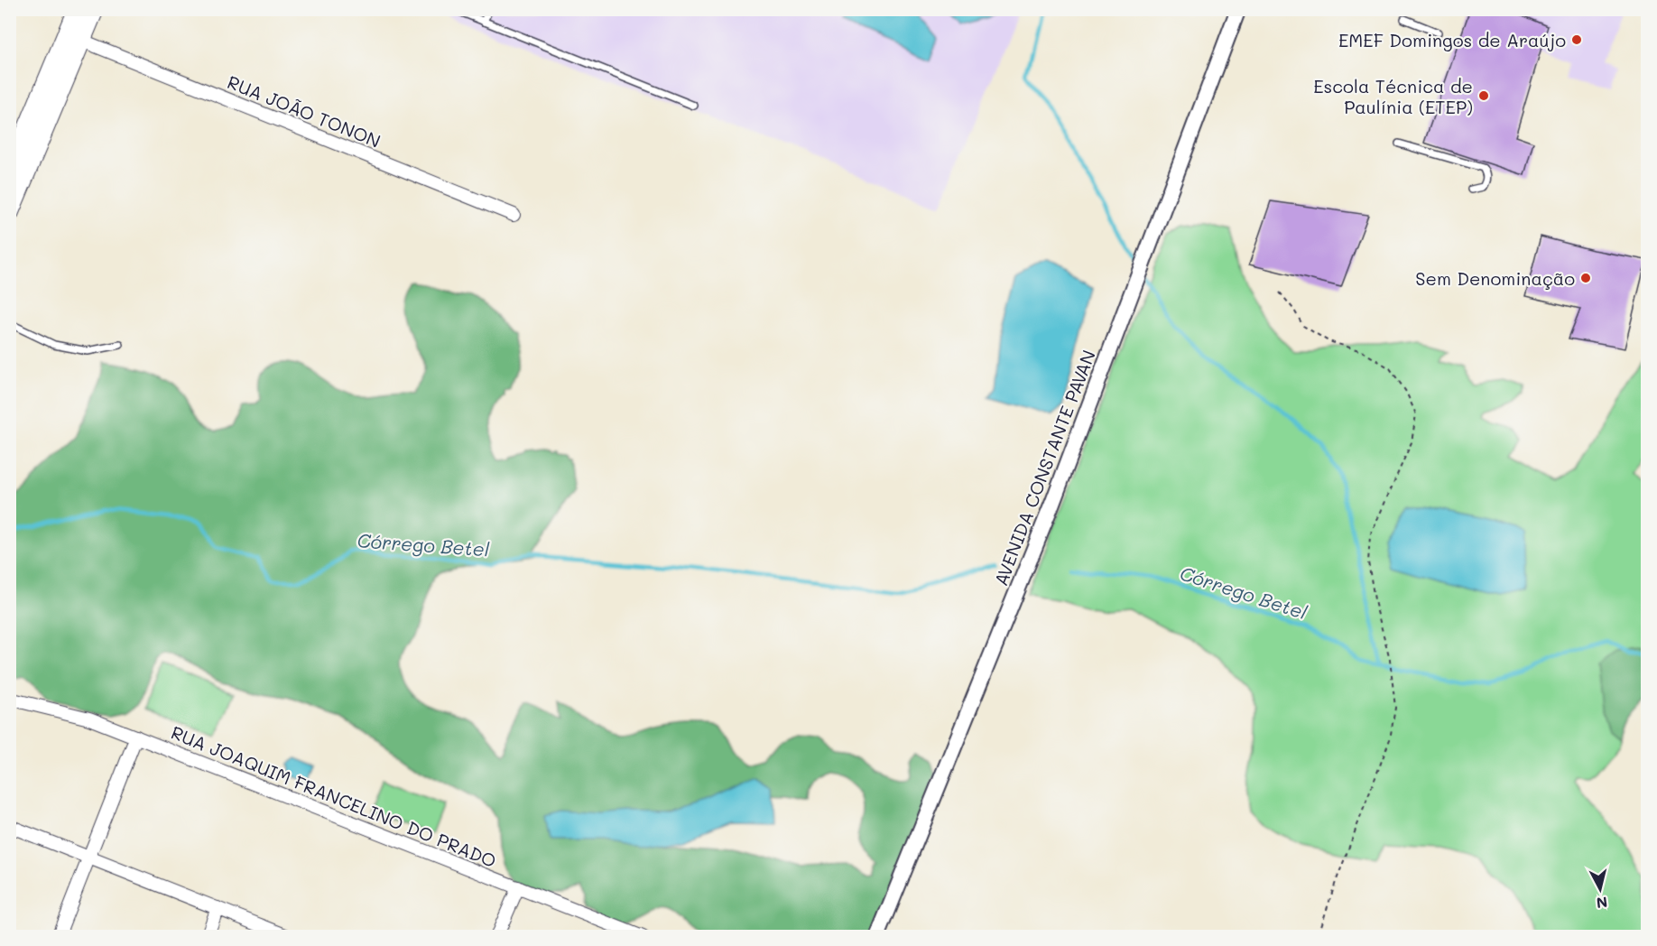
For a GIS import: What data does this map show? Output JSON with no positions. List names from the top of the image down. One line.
{"streets":{"street":["RUA JOÃO TONON","AVENIDA CONSTANTE PAVAN","RUA JOAQUIM FRANCELINO DO PRADO"]},"water":["Córrego Betel"],"places":["EMEF Domingos de Araújo","Escola Técnica de Paulínia (ETEP)","Sem Denominação"],"north":"bottom"}
